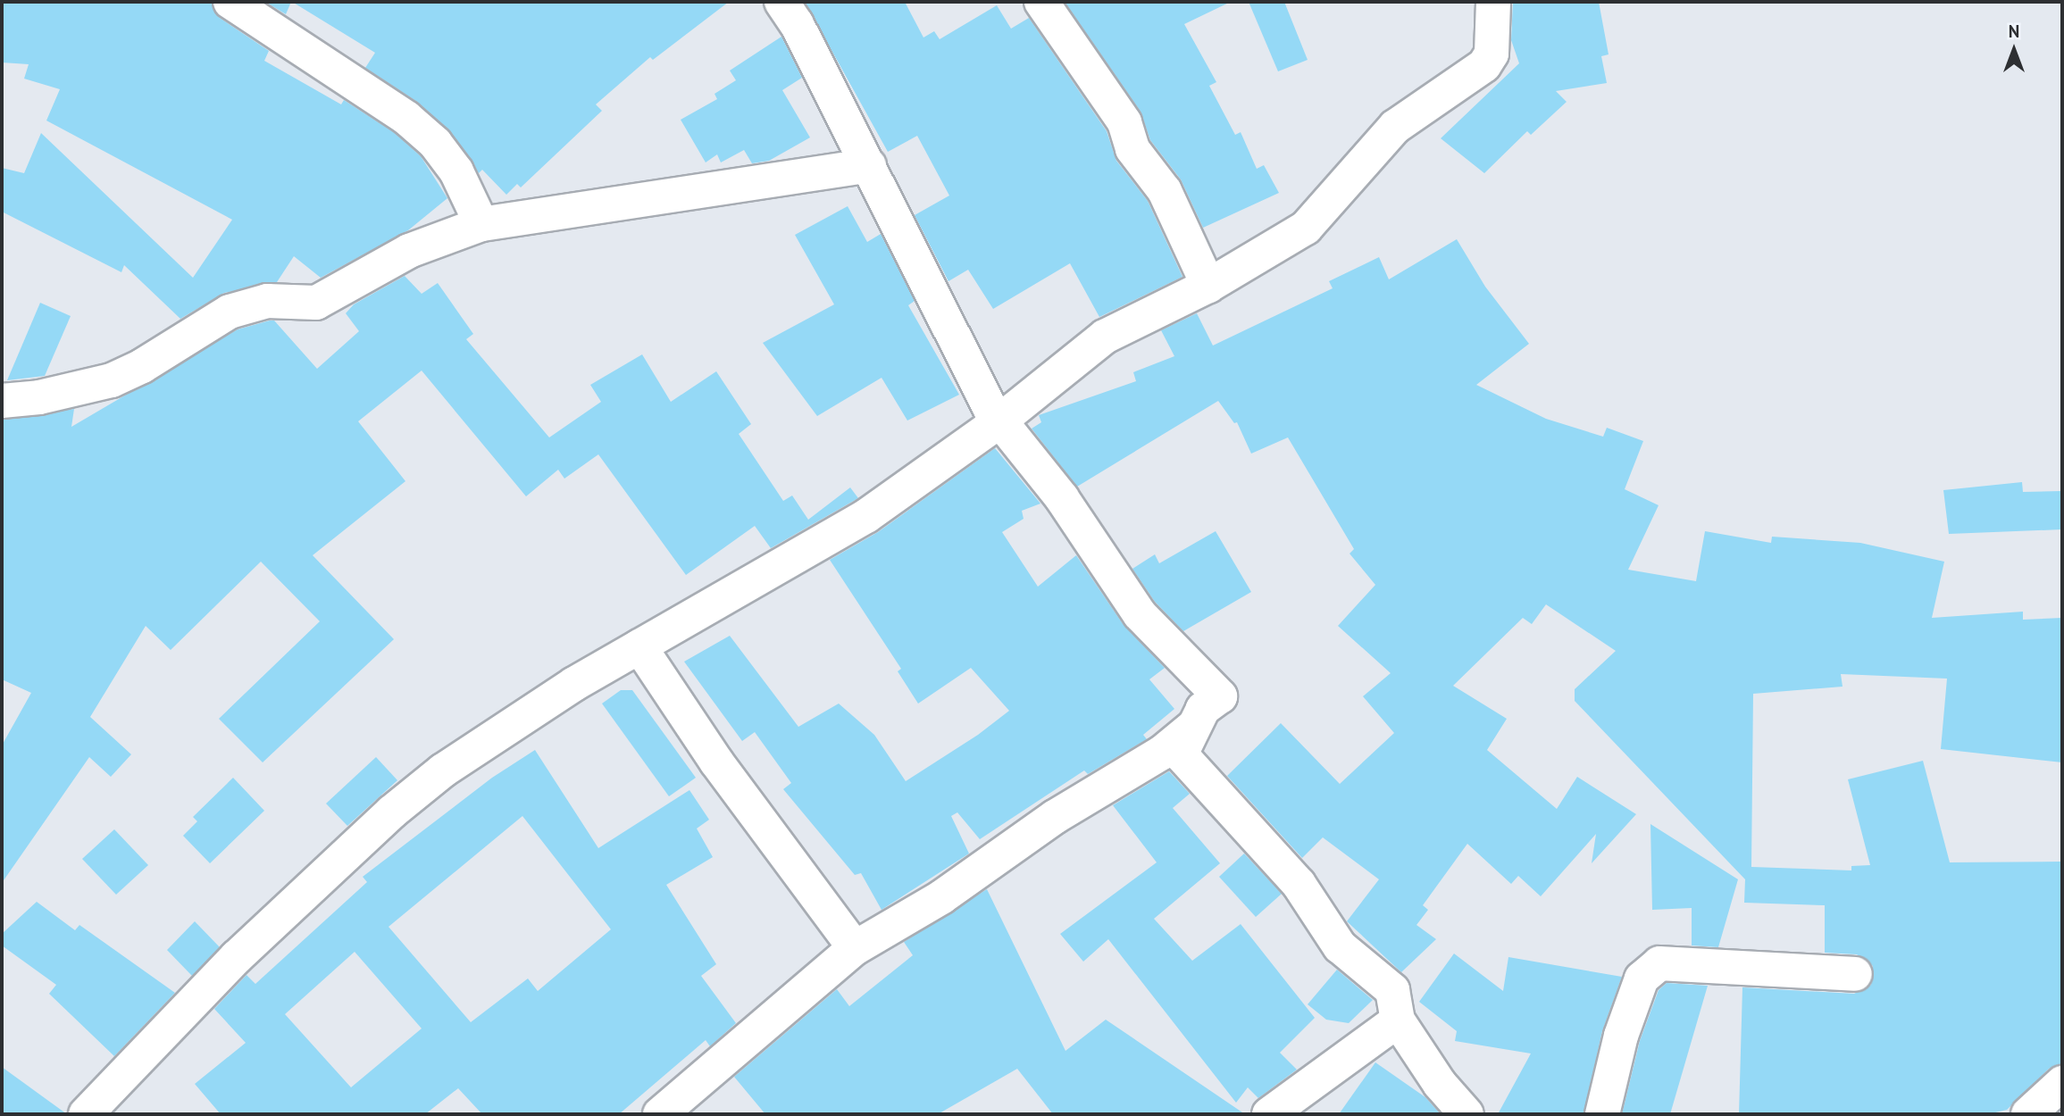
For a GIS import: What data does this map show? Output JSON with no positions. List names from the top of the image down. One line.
{"north":"top"}
